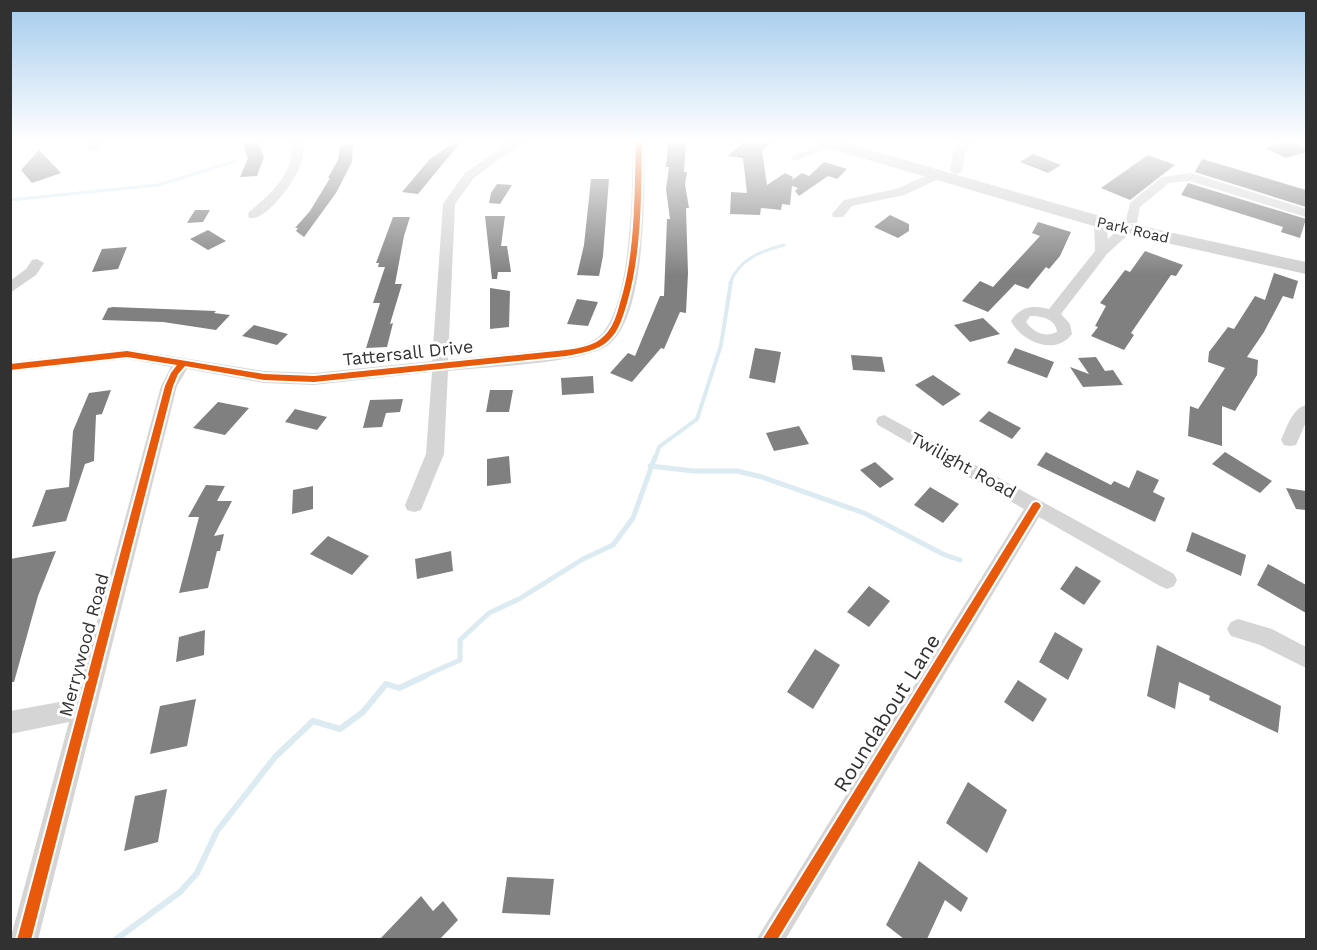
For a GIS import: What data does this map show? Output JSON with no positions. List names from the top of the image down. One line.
{"streets":{"main road":["Park Road"],"street":["Tattersall Drive","Twilight Road","Merrywood Road","Roundabout Lane"]},"crossings":[["Tattersall Drive","Merrywood Road"],["Twilight Road","Roundabout Lane"]]}
